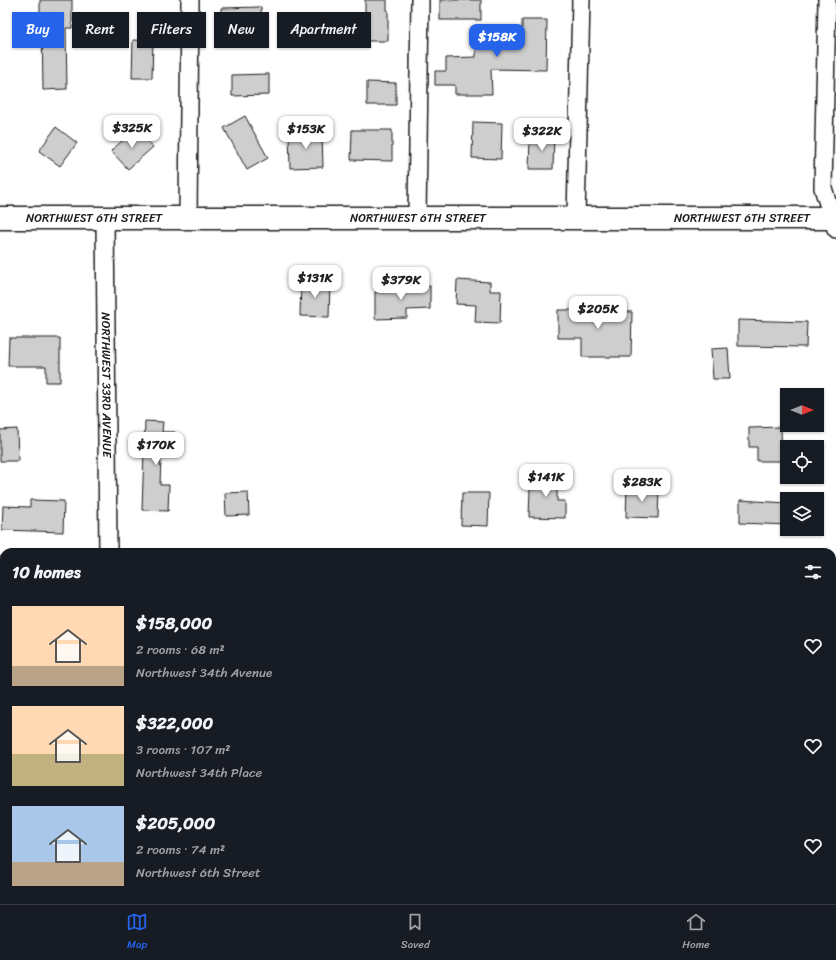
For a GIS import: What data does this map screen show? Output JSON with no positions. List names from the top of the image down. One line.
{"streets":{"main road":["NORTHWEST 6TH STREET"],"street":["NORTHWEST 33RD AVENUE"]},"crossings":[["NORTHWEST 6TH STREET","NORTHWEST 33RD AVENUE"]],"north":"right","page":{"chip":["Buy","Rent","Filters","New","Apartment"],"price":["$158K","$325K","$153K","$322K","$131K","$379K","$205K","$170K","$141K","$283K"],"heading":"10 homes","list":[{"name":"$158,000","note":"2 rooms · 68 m² · Northwest 34th Avenue"},{"name":"$322,000","note":"3 rooms · 107 m² · Northwest 34th Place"},{"name":"$205,000","note":"2 rooms · 74 m² · Northwest 6th Street"}],"tabs":["Map","Saved","Home"]}}
